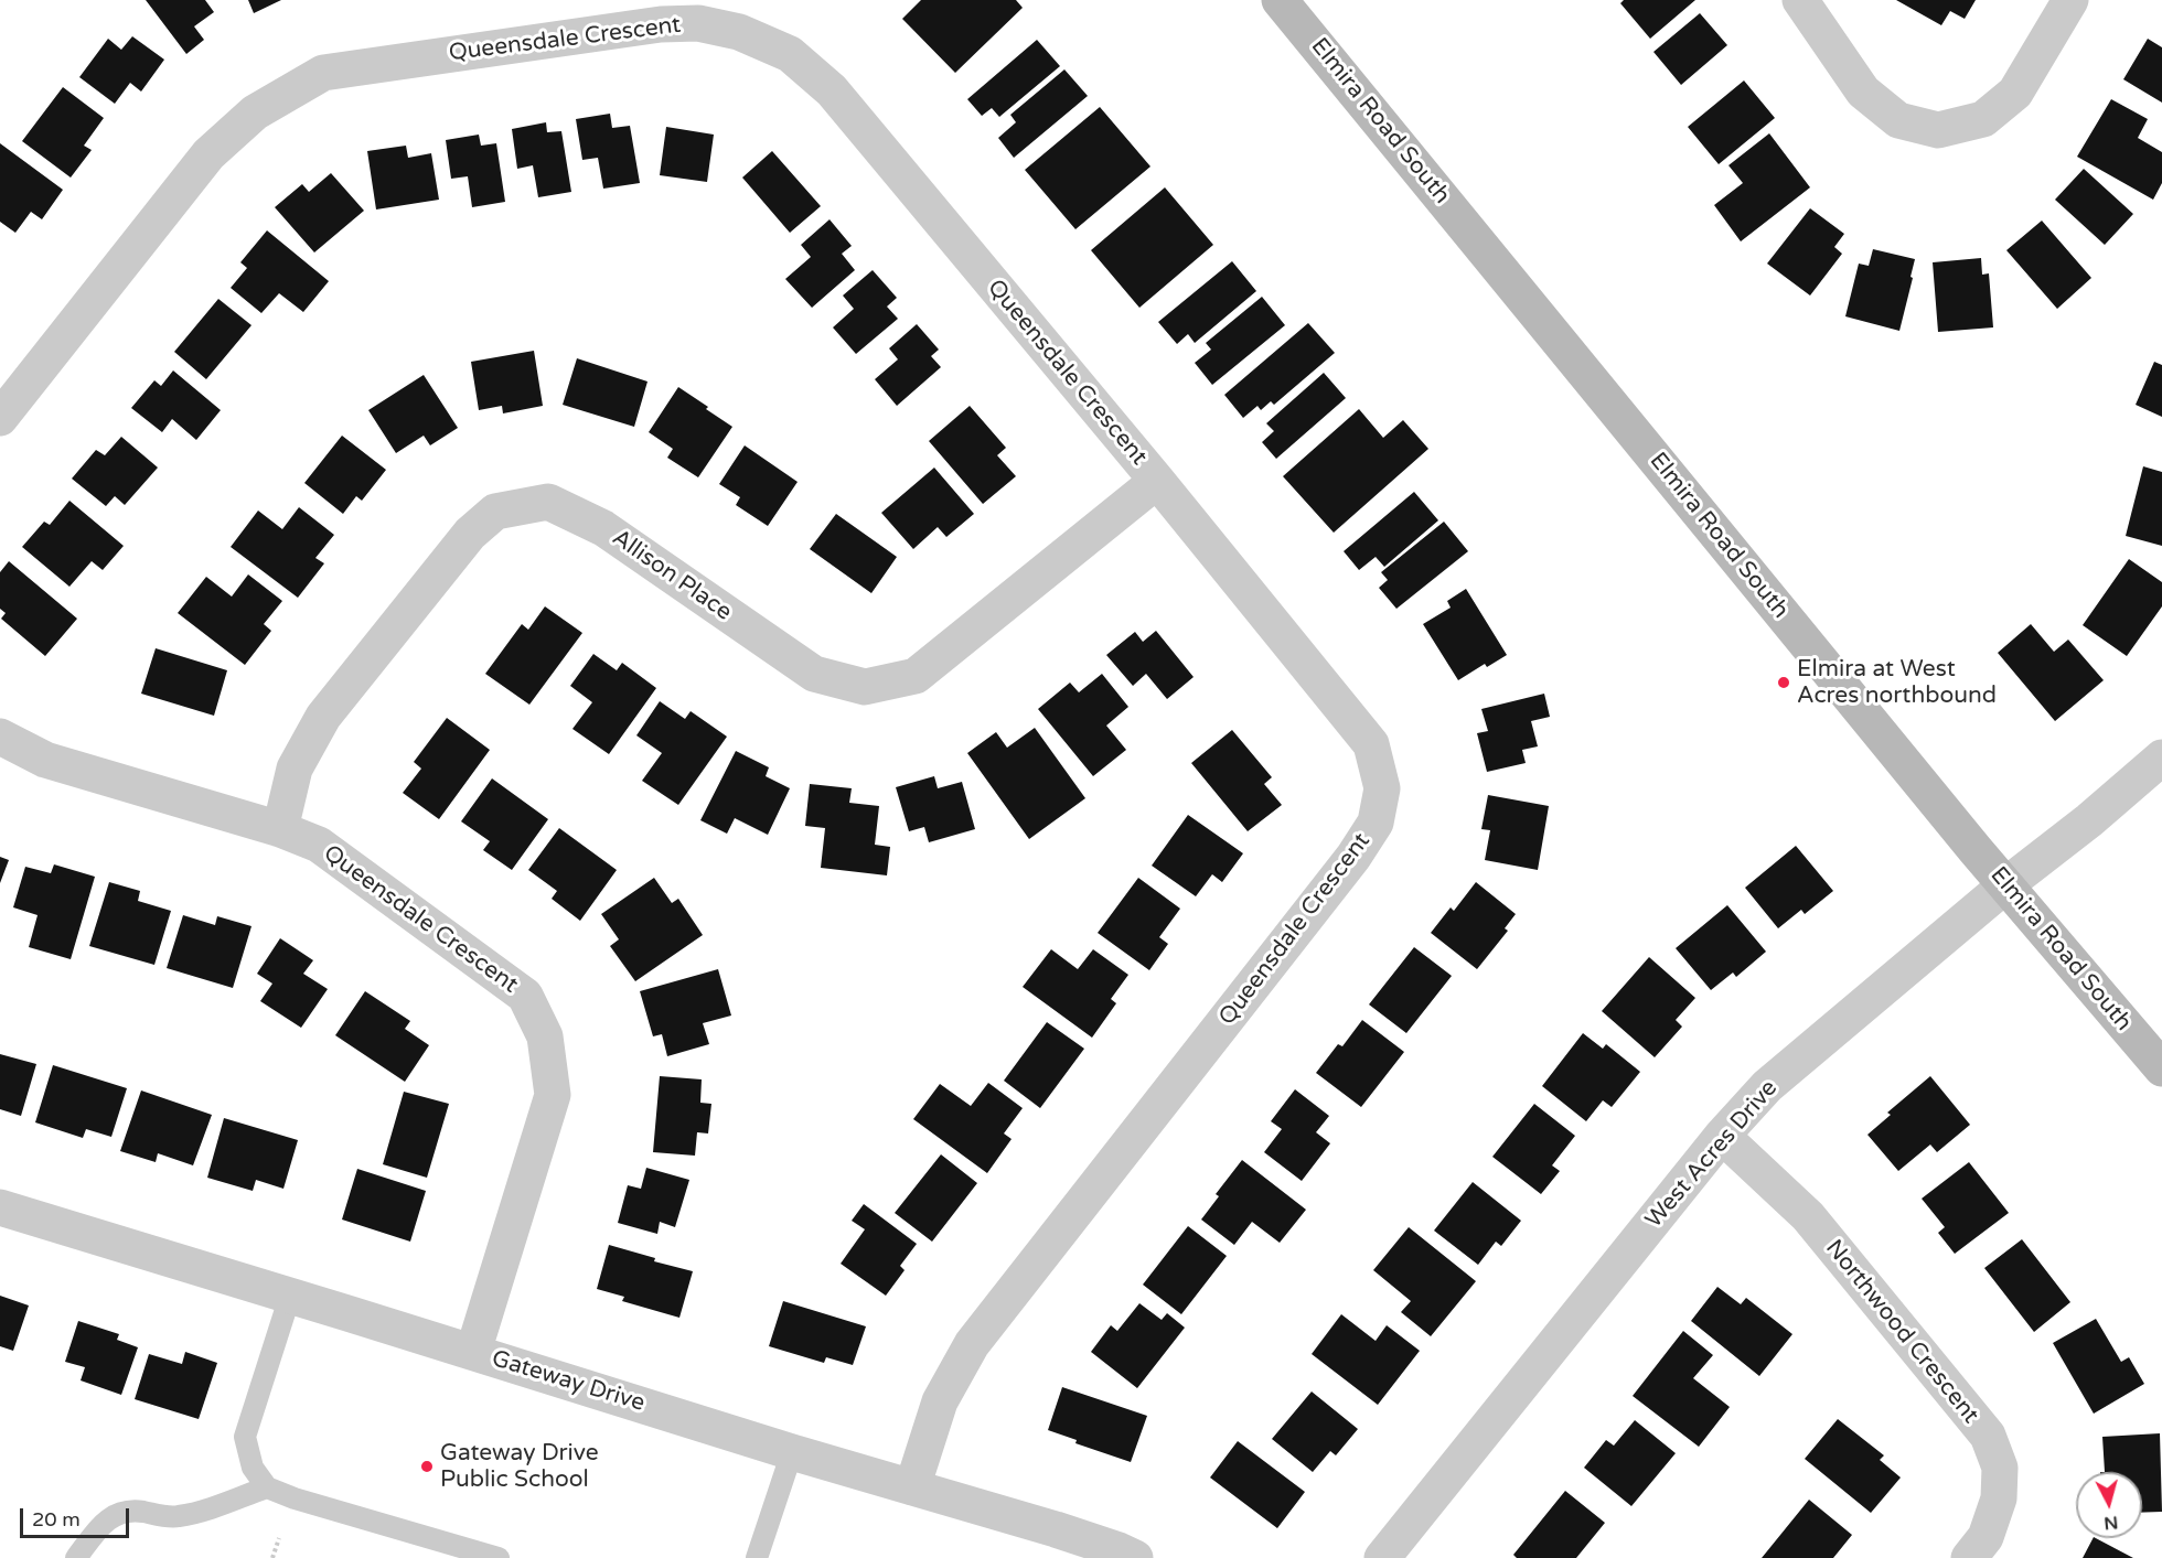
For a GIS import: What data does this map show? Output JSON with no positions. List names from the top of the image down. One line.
{"streets":{"street":["Queensdale Crescent","Elmira Road South","Allison Place","West Acres Drive","Northwood Crescent","Gateway Drive"]},"crossings":[["Queensdale Crescent","Allison Place"],["Queensdale Crescent","Gateway Drive"],["Elmira Road South","West Acres Drive"],["West Acres Drive","Northwood Crescent"]],"places":["Elmira at West Acres northbound","Gateway Drive Public School"],"scale_bar":"20 m","north":"bottom"}
